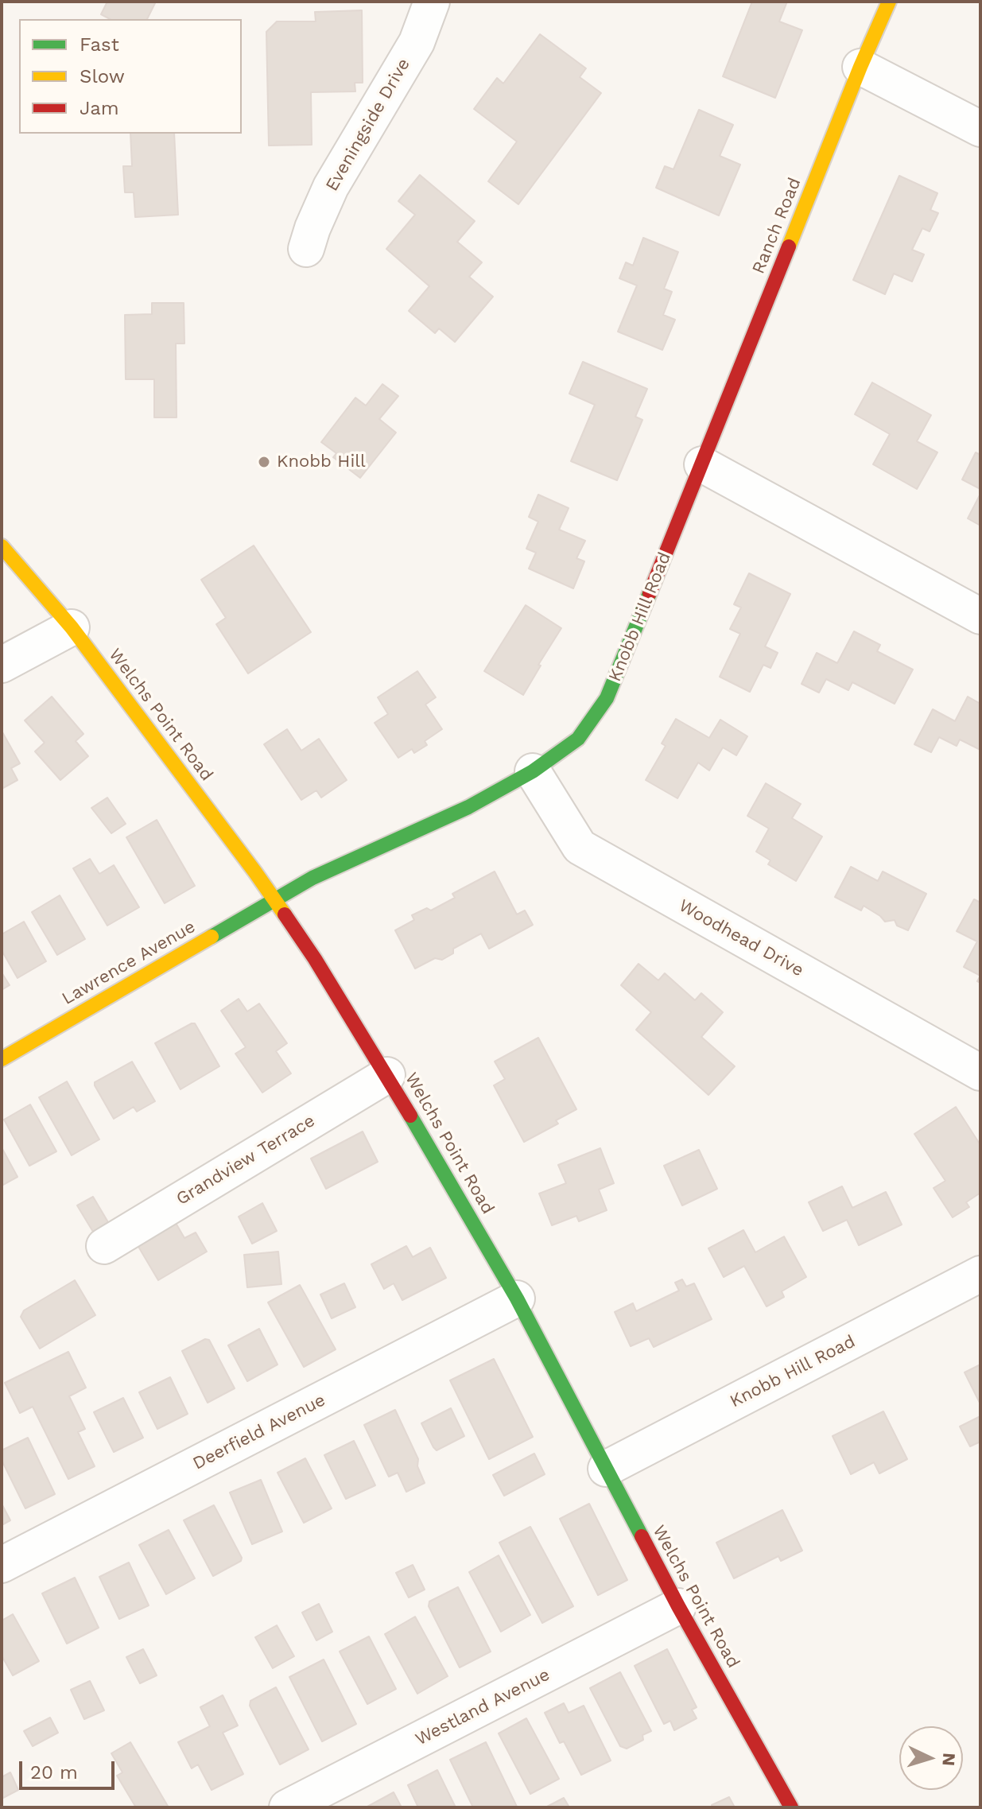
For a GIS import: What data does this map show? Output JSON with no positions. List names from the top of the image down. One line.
{"streets":{"main road":["Ranch Road","Knobb Hill Road","Welchs Point Road","Lawrence Avenue"],"street":["Eveningside Drive","Woodhead Drive","Grandview Terrace","Deerfield Avenue","Westland Avenue"]},"crossings":[["Ranch Road","Knobb Hill Road"],["Knobb Hill Road","Welchs Point Road"],["Knobb Hill Road","Woodhead Drive"],["Knobb Hill Road","Lawrence Avenue"],["Welchs Point Road","Lawrence Avenue"],["Welchs Point Road","Grandview Terrace"],["Welchs Point Road","Deerfield Avenue"],["Welchs Point Road","Westland Avenue"]],"places":["Knobb Hill"],"legend":["Fast","Slow","Jam"],"scale_bar":"20 m","north":"right"}
